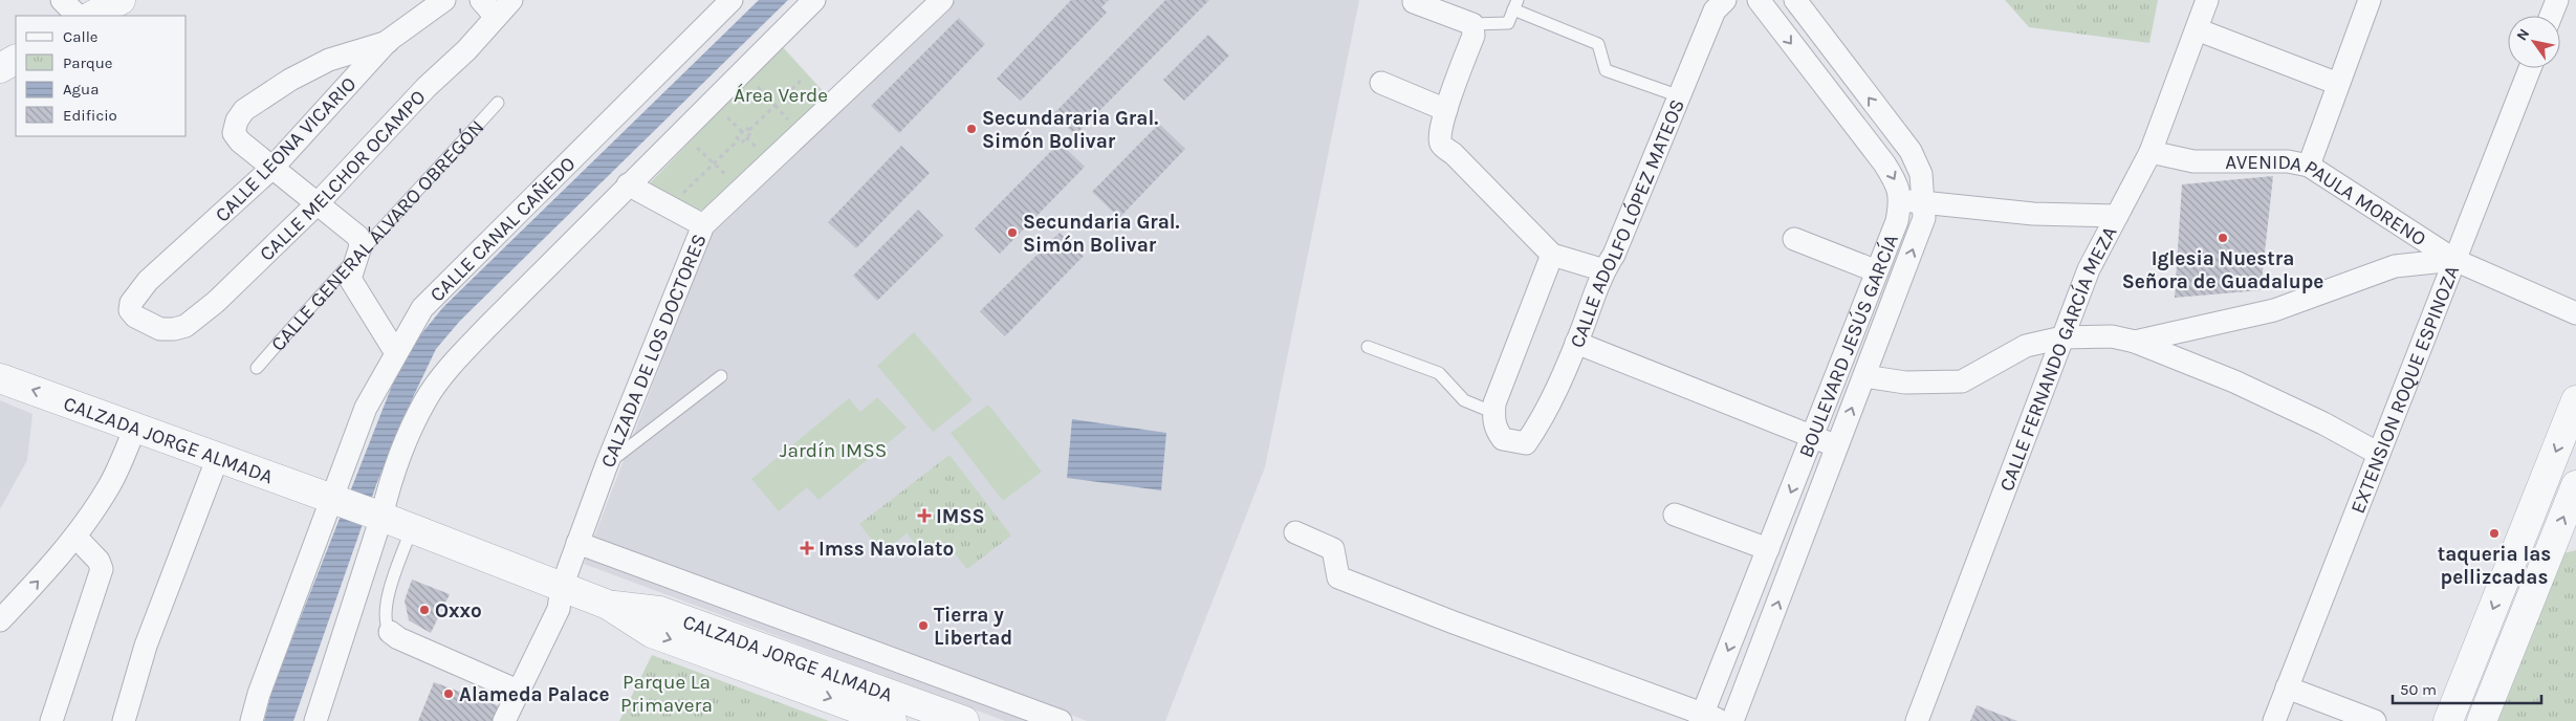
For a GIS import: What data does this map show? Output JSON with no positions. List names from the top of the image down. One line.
{"streets":{"street":["CALLE LEONA VICARIO","CALLE MELCHOR OCAMPO","AVENIDA PAULA MORENO","CALLE ADOLFO LÓPEZ MATEOS","CALLE CANAL CAÑEDO","BOULEVARD JESÚS GARCÍA","CALZADA DE LOS DOCTORES","CALLE FERNANDO GARCÍA MEZA","EXTENSION ROQUE ESPINOZA","CALZADA JORGE ALMADA"],"lane":["CALLE GENERAL ÁLVARO OBREGÓN"]},"crossings":[["CALLE LEONA VICARIO","CALLE MELCHOR OCAMPO"],["AVENIDA PAULA MORENO","CALLE FERNANDO GARCÍA MEZA"],["AVENIDA PAULA MORENO","EXTENSION ROQUE ESPINOZA"],["CALLE CANAL CAÑEDO","CALZADA JORGE ALMADA"],["CALZADA DE LOS DOCTORES","CALZADA JORGE ALMADA"]],"parks":["Área Verde","Jardín IMSS","Parque La Primavera"],"places":{"other":["Secundararia Gral. Simón Bolivar","Secundaria Gral. Simón Bolivar","Iglesia Nuestra Señora de Guadalupe","taqueria las pellizcadas","Oxxo","Tierra y Libertad","Alameda Palace"],"health":["IMSS","Imss Navolato"]},"legend":["Calle","Parque","Agua","Edificio"],"scale_bar":"50 m","north":"top left"}
